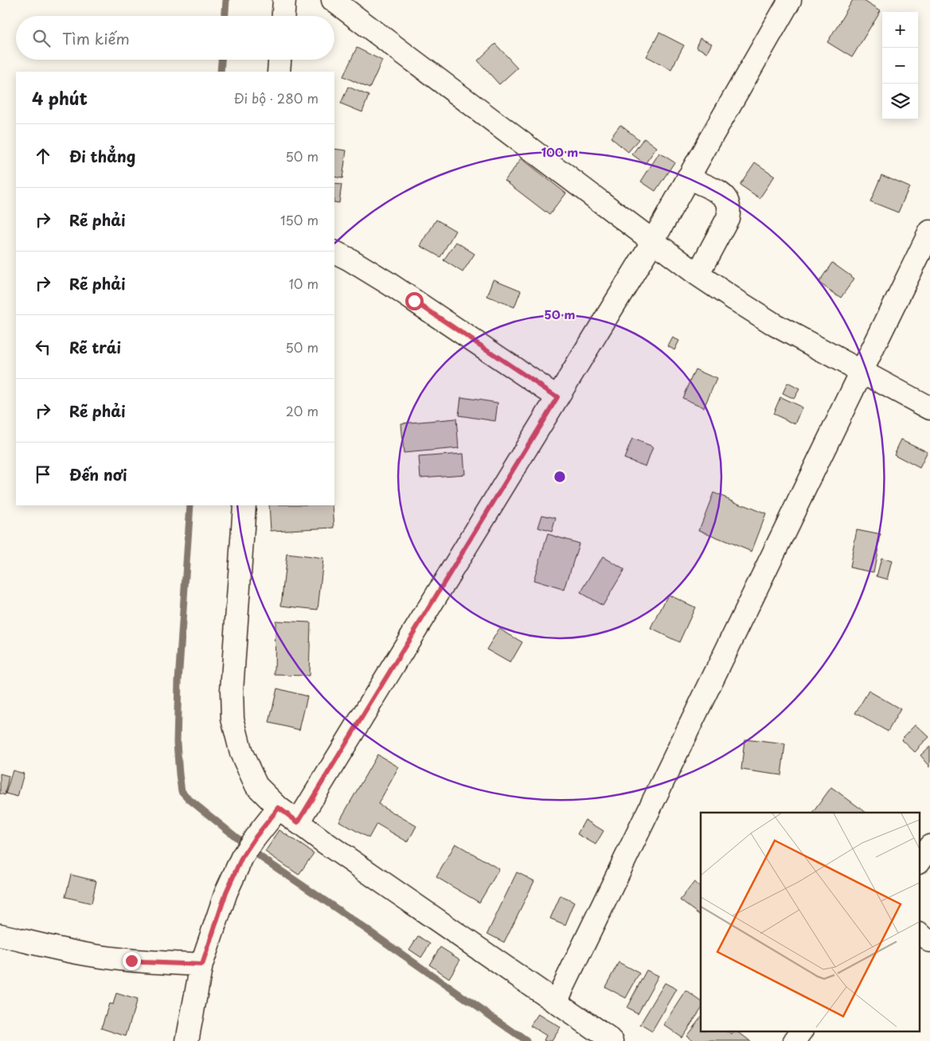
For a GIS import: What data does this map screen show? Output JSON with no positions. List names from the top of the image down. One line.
{"page":{"map_buttons":["+","−"],"search":"Tìm kiếm","heading":["4 phút","Đi bộ · 280 m"],"list":[["Đi thẳng","50 m"],["Rẽ phải","150 m"],["Rẽ phải","10 m"],["Rẽ trái","50 m"],["Rẽ phải","20 m"],"Đến nơi"]},"rings":["100 m","50 m"]}
